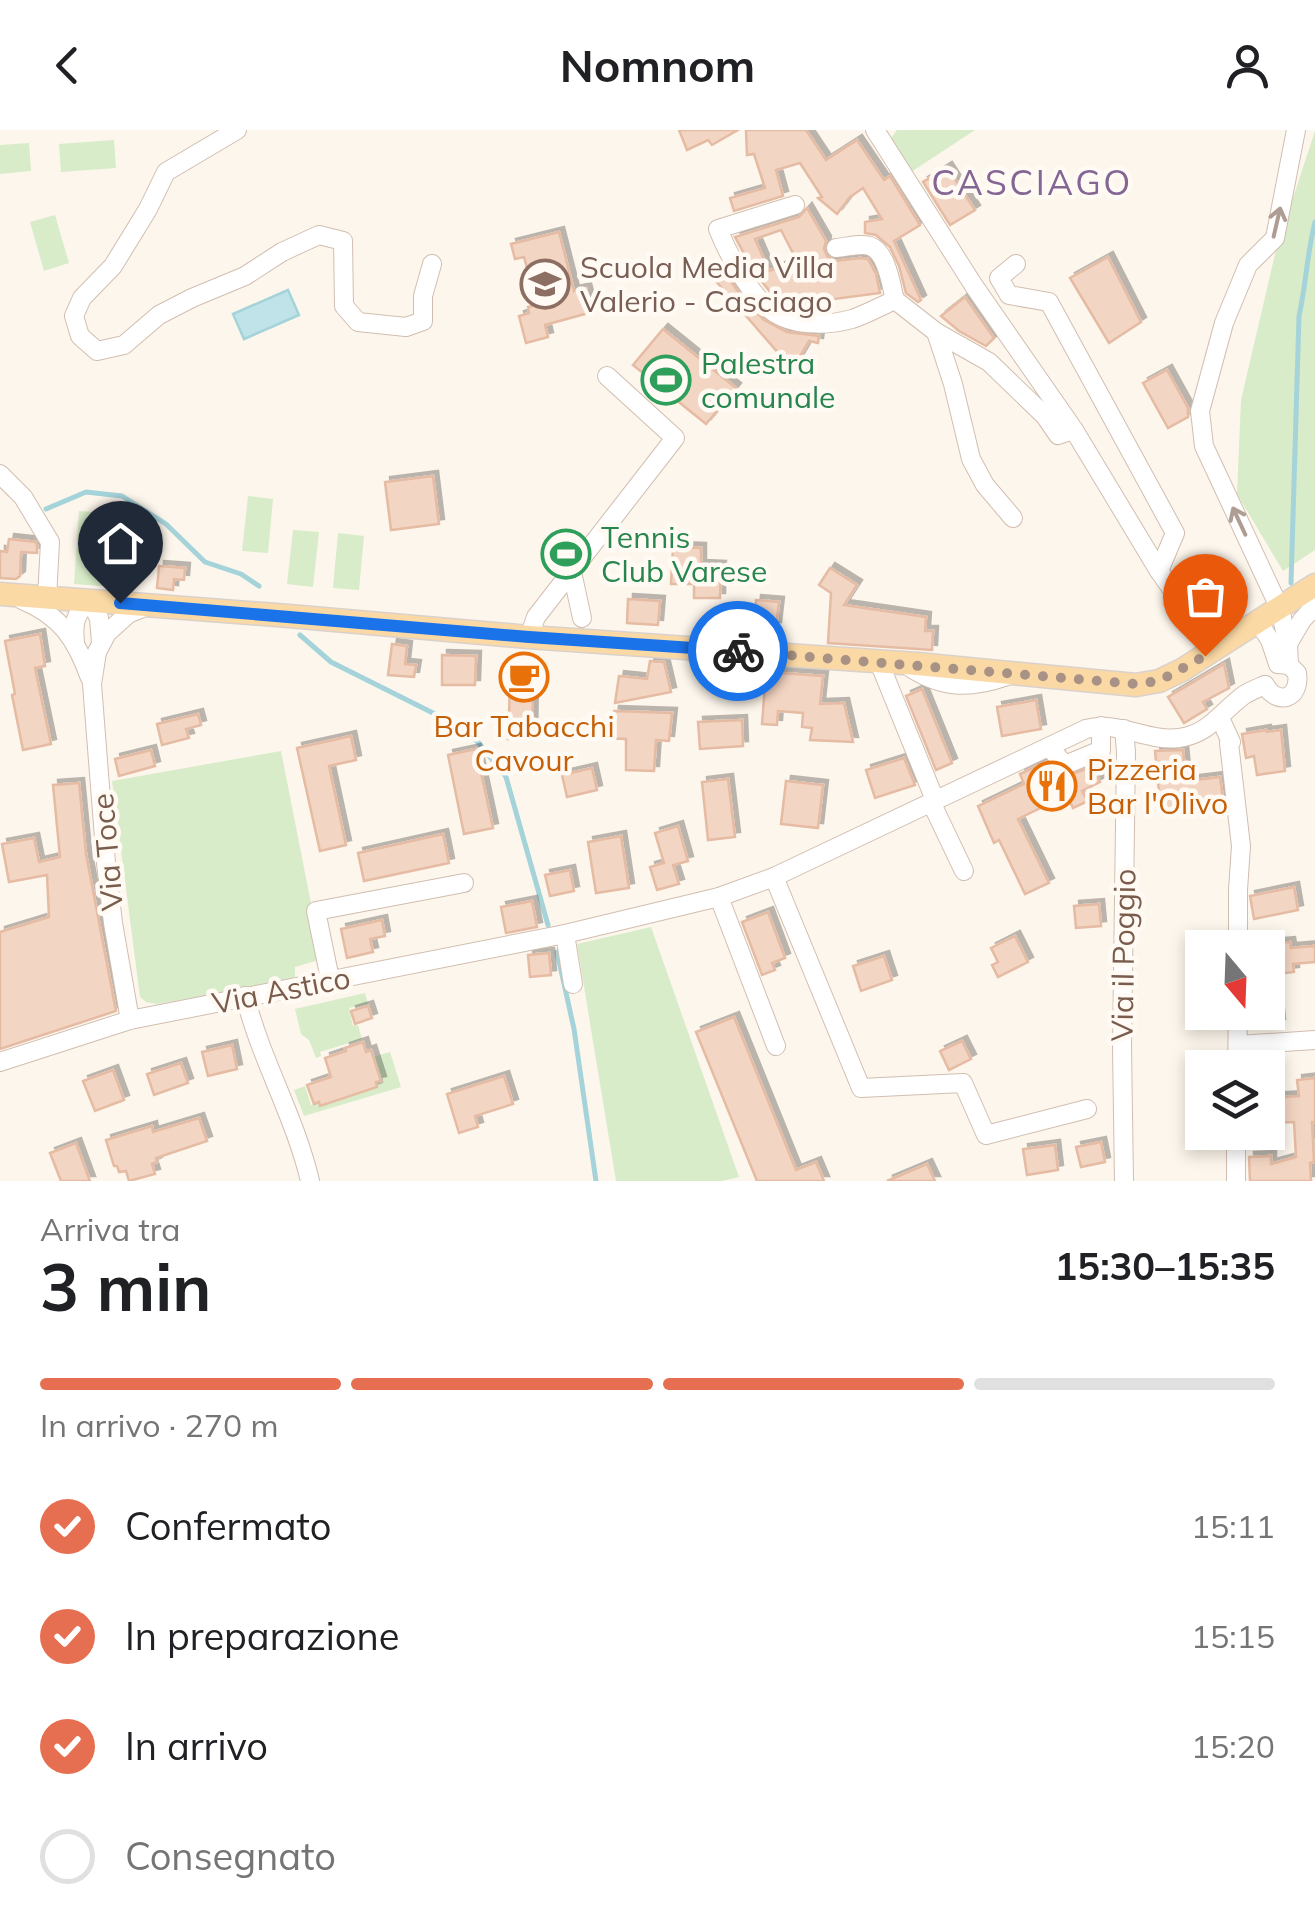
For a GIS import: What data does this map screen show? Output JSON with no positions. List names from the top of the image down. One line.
{"streets":{"street":["Via Toce","Via il Poggio","Via Astico"]},"crossings":[["Via Toce","Via Astico"],["Via il Poggio","Via Astico"]],"districts":["CASCIAGO"],"places":{"school or university":["Scuola Media Villa Valerio - Casciago"],"sports":["Palestra comunale","Tennis Club Varese"],"cafe":["Bar Tabacchi Cavour"],"restaurant":["Pizzeria Bar l'Olivo"]},"north":"bottom","page":{"header":"Nomnom","heading":["3 min","Arriva tra","15:30–15:35"],"bar":"In arrivo · 270 m","list":[["Confermato","15:11"],["In preparazione","15:15"],["In arrivo","15:20"],"Consegnato"]}}
